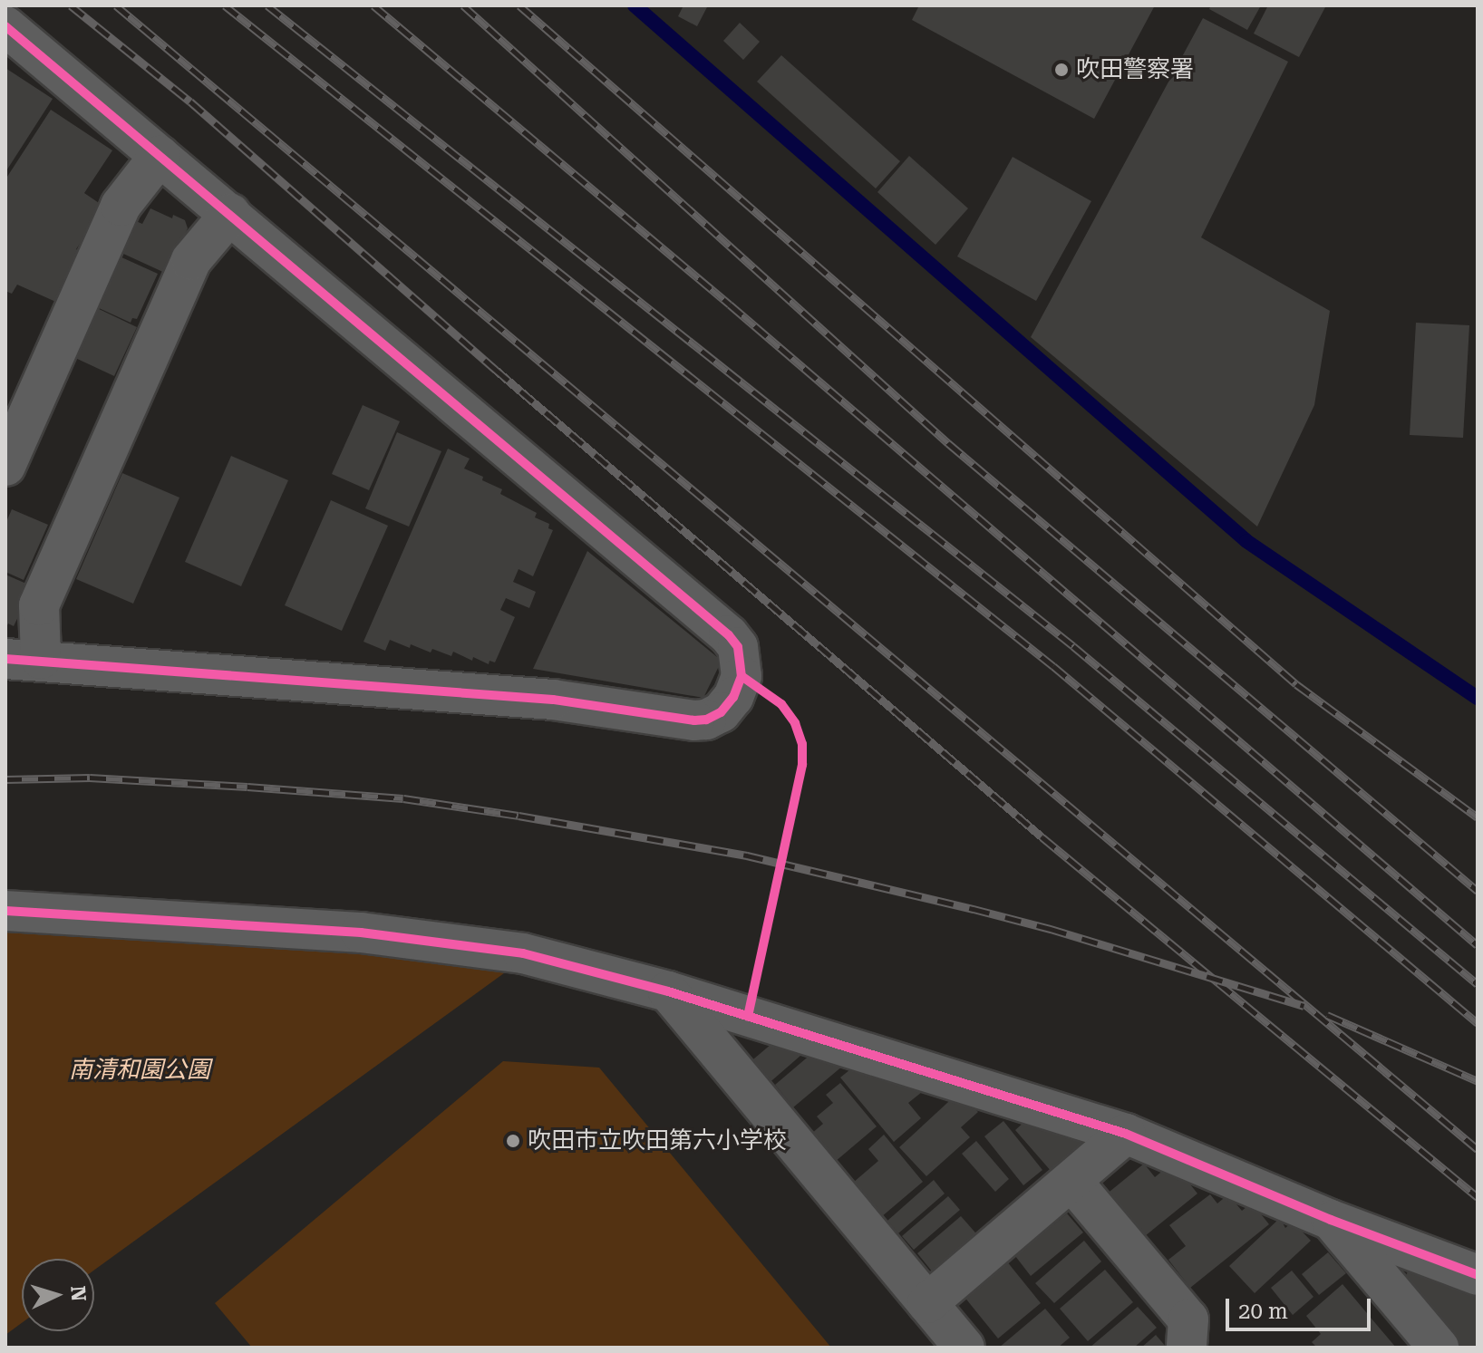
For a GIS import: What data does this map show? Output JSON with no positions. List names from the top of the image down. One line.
{"parks":["南清和園公園"],"places":["吹田警察署","吹田市立吹田第六小学校"],"scale_bar":"20 m","north":"right"}
